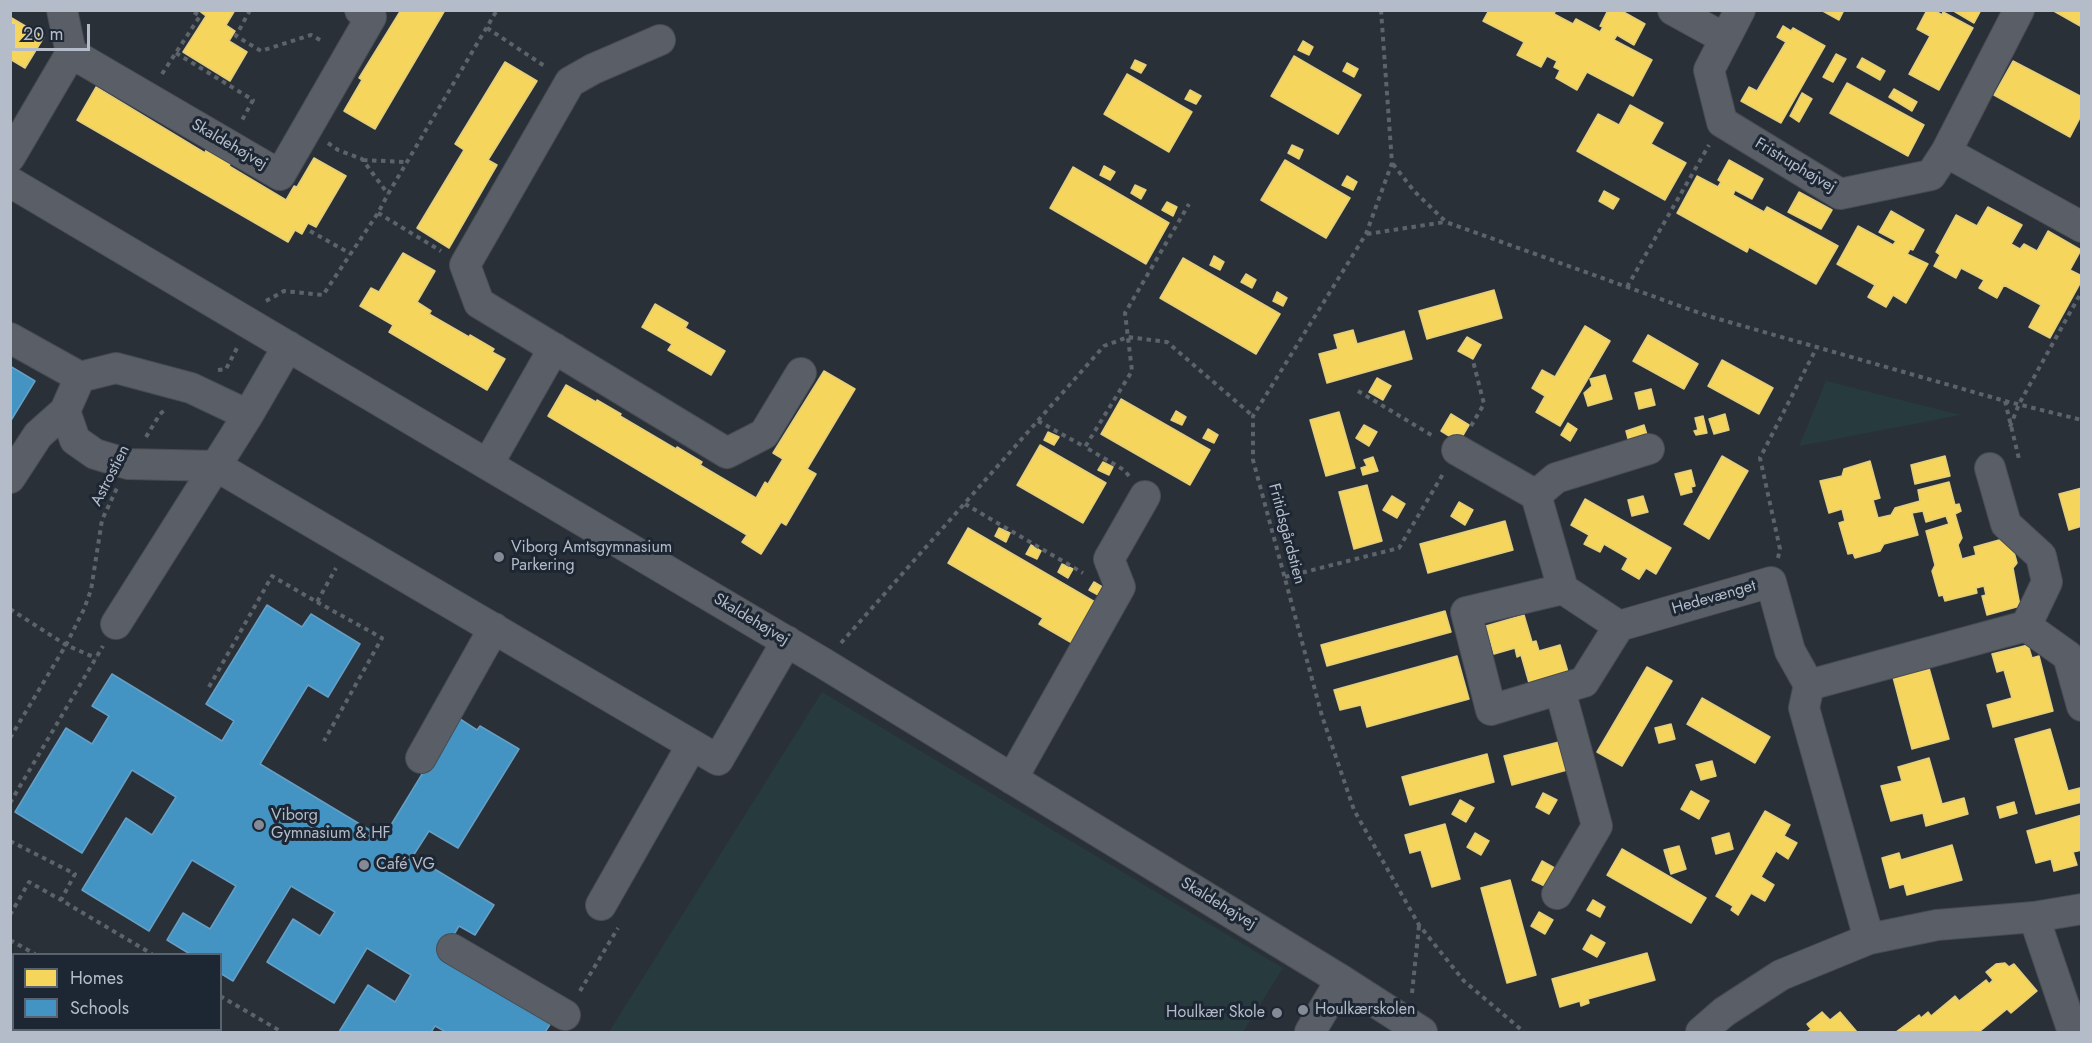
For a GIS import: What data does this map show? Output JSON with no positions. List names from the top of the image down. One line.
{"streets":{"street":["Skaldehøjvej","Fristruphøjvej","Hedevænget"],"path":["Astrostien","Fritidsgårdstien"]},"crossings":[["Skaldehøjvej","Astrostien"]],"places":["Viborg Amtsgymnasium Parkering","Viborg Gymnasium & HF","Café VG","Houlkærskolen","Houlkær Skole"],"legend":["Homes","Schools"],"scale_bar":"20 m"}
